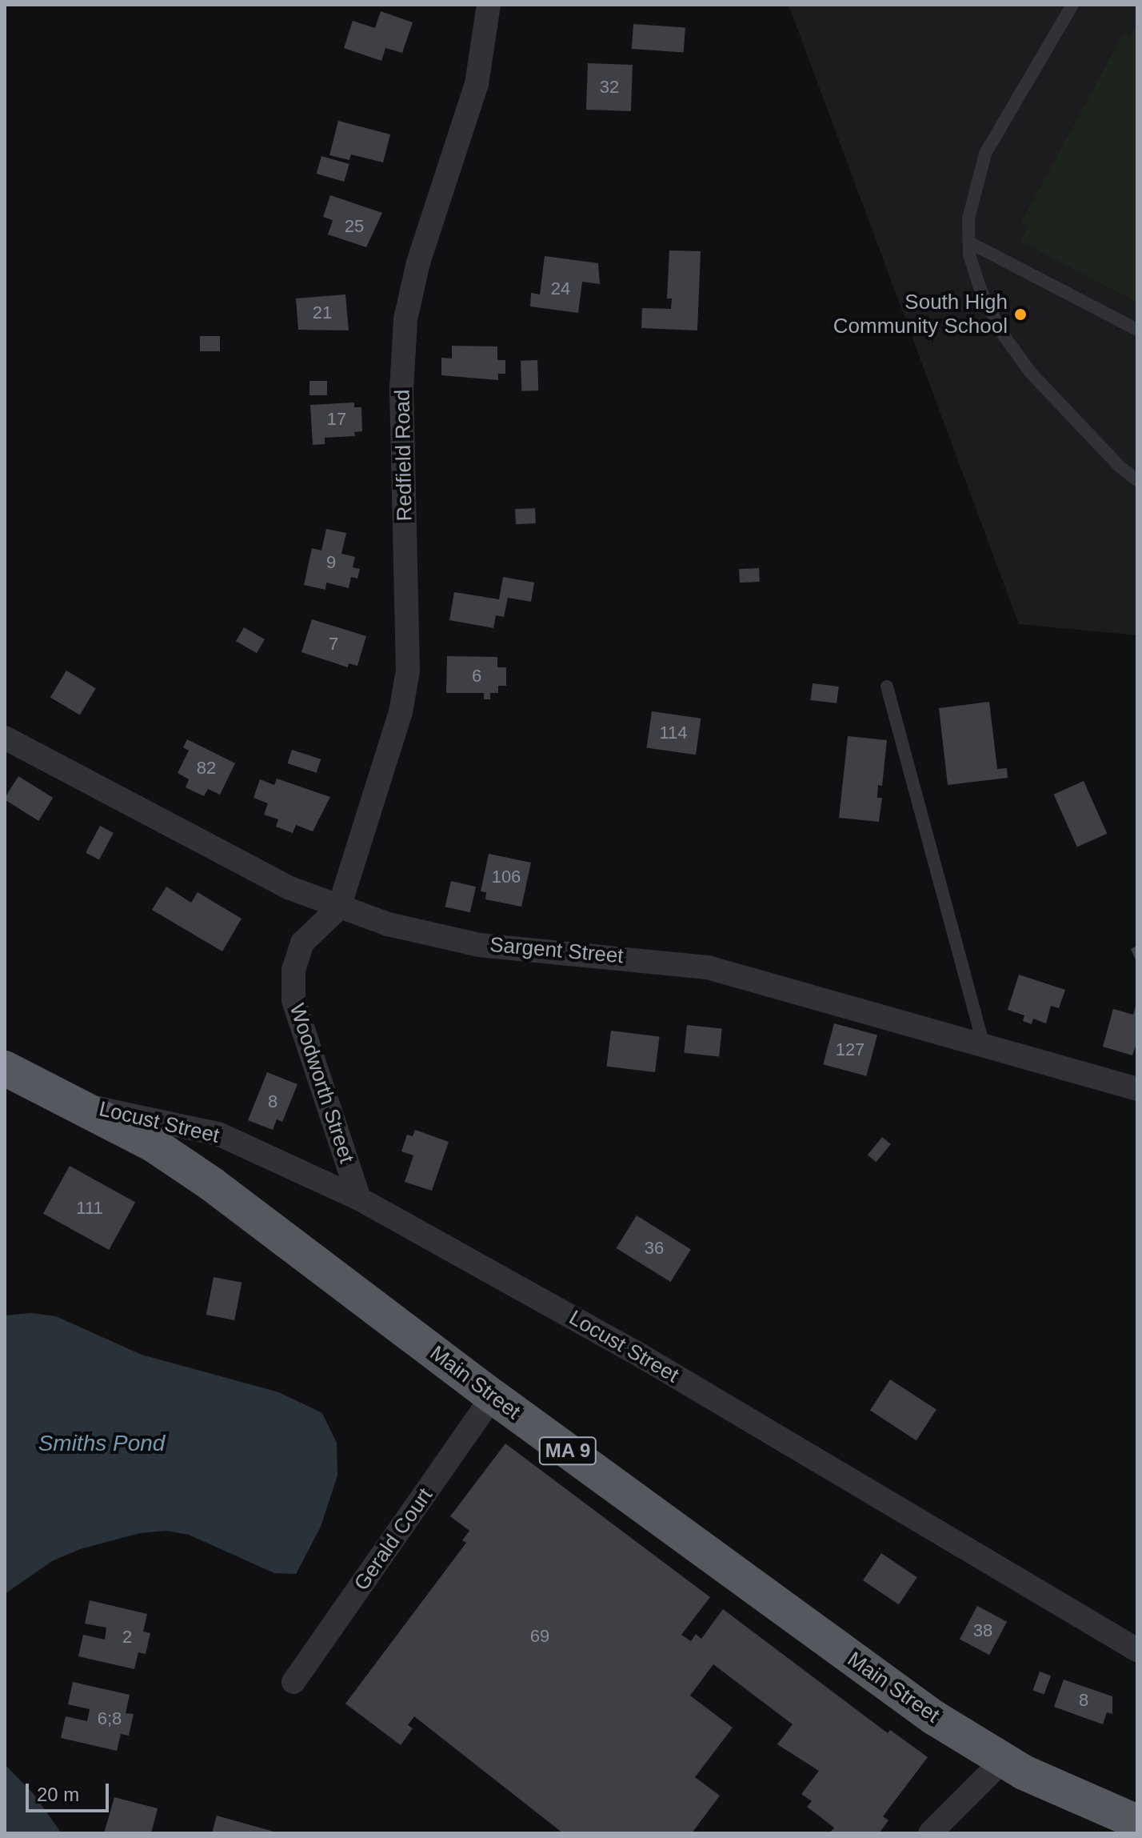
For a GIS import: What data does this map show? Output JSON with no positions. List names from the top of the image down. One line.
{"streets":{"highway":["Main Street","MA 9"],"street":["Redfield Road","Sargent Street","Woodworth Street","Locust Street","Gerald Court"]},"crossings":[["Redfield Road","Sargent Street"],["Redfield Road","Woodworth Street"],["Sargent Street","Woodworth Street"],["Woodworth Street","Locust Street"],["Locust Street","Main Street"],["Main Street","Gerald Court"]],"water":["Smiths Pond"],"places":["South High Community School"],"house_numbers":["32","25","24","21","17","9","7","6","114","82","106","127","8","111","36","38","69","2","8","6;8"],"scale_bar":"20 m"}
